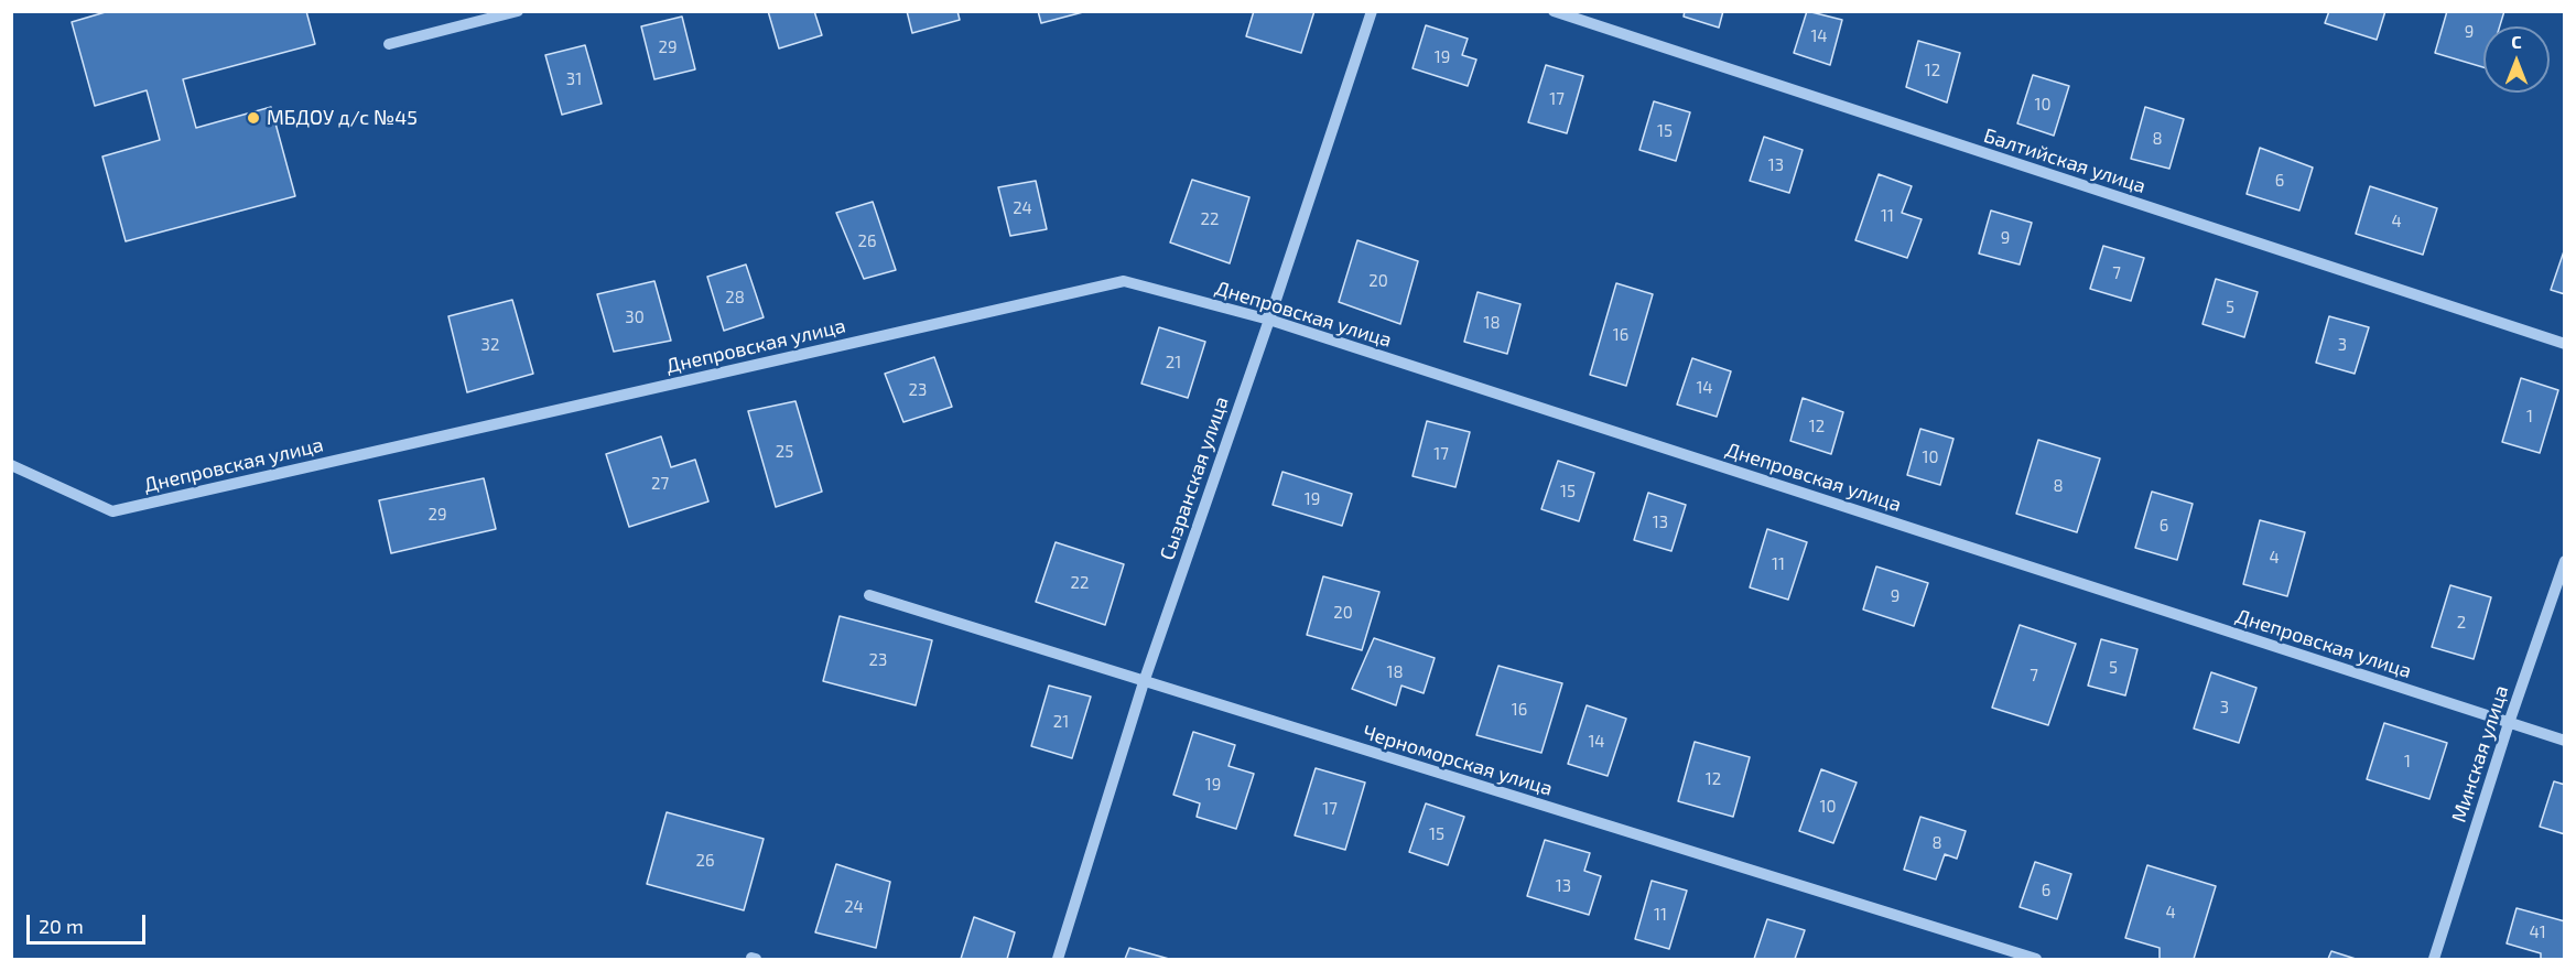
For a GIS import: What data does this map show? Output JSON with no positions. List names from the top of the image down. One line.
{"streets":{"street":["Балтийская улица","Днепровская улица","Сызранская улица","Минская улица","Черноморская улица"]},"crossings":[["Днепровская улица","Сызранская улица"],["Днепровская улица","Минская улица"],["Сызранская улица","Черноморская улица"]],"places":["МБДОУ д/с №45"],"house_numbers":["9","14","29","19","12","31","17","10","15","8","13","6","24","11","22","4","9","26","7","20","28","5","30","18","16","32","3","21","14","23","1","12","25","17","10","27","8","15","19","29","13","6","4","11","22","9","20","2","23","5","18","7","3","16","21","14","1","12","19","10","17","15","8","26","13","6","24","4","11","41"],"scale_bar":"20 m","north":"top"}
